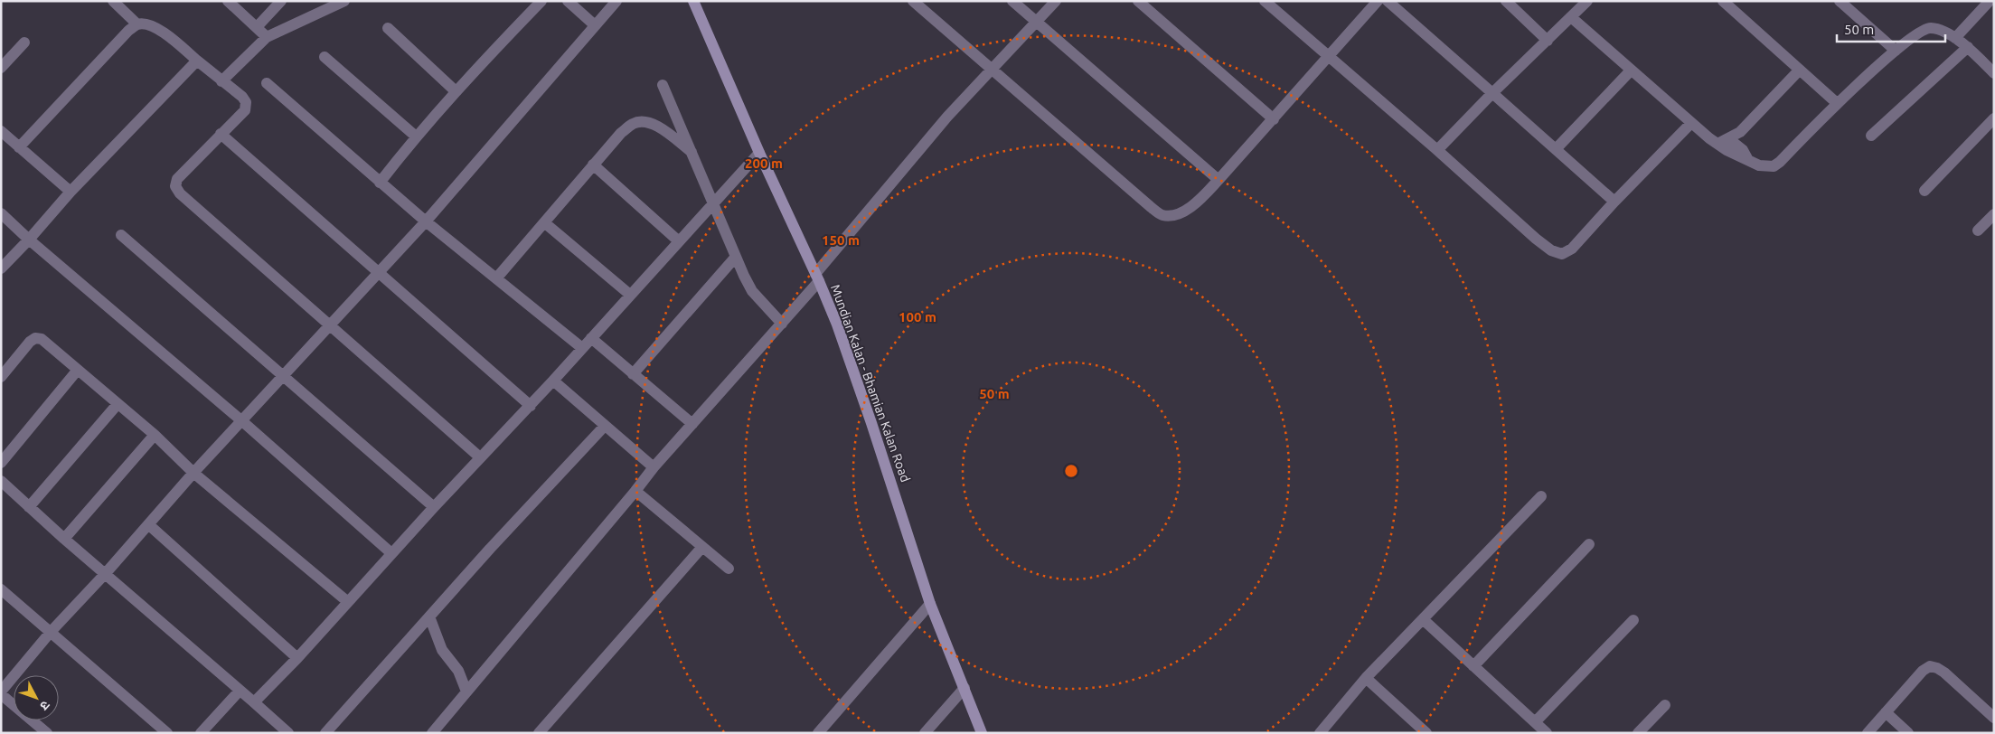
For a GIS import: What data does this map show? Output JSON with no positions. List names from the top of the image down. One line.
{"streets":{"street":["Mundian Kalan - Bhamian Kalan Road"]},"scale_bar":"50 m","north":"bottom right","rings":["200 m","150 m","100 m","50 m"]}
